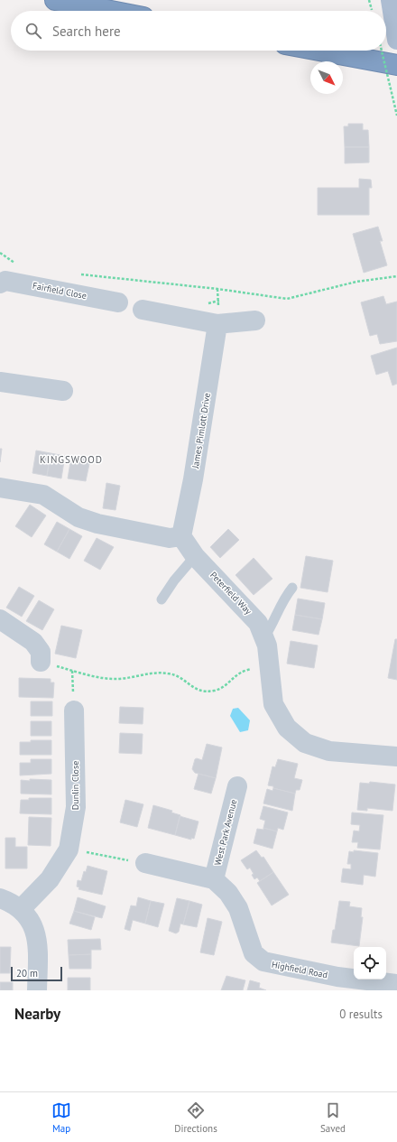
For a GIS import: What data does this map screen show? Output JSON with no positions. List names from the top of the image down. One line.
{"streets":{"street":["Fairfield Close","James Pimlott Drive","Peterfield Way","Dunlin Close","West Park Avenue","Highfield Road"]},"crossings":[["James Pimlott Drive","Peterfield Way"],["West Park Avenue","Highfield Road"]],"districts":["KINGSWOOD"],"scale_bar":"20 m","north":"bottom right","page":{"search":"Search here","scale":"20 m","heading":["Nearby","0 results"],"nav":["Map","Directions","Saved"]}}
